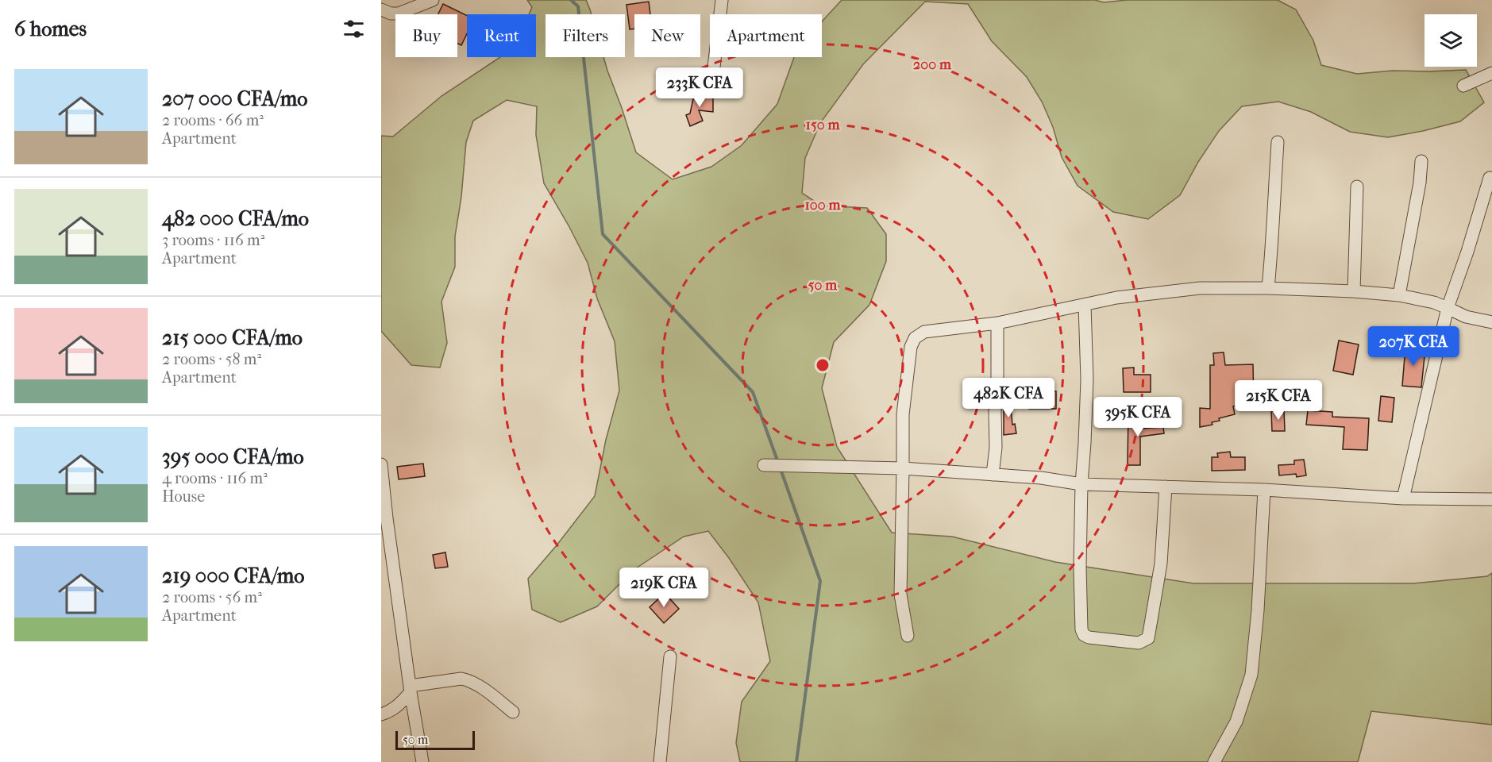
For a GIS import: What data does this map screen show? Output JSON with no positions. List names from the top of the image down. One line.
{"scale_bar":"50 m","page":{"heading":"6 homes","chip":["Buy","Rent","Filters","New","Apartment"],"list":[{"name":"207 000 CFA/mo","note":"2 rooms · 66 m² · Apartment"},{"name":"482 000 CFA/mo","note":"3 rooms · 116 m² · Apartment"},{"name":"215 000 CFA/mo","note":"2 rooms · 58 m² · Apartment"},{"name":"395 000 CFA/mo","note":"4 rooms · 116 m² · House"},{"name":"219 000 CFA/mo","note":"2 rooms · 56 m² · Apartment"}],"price":["233K CFA","207K CFA","482K CFA","215K CFA","395K CFA","219K CFA"],"scale":"50 m"},"rings":["200 m","150 m","100 m","50 m"]}
